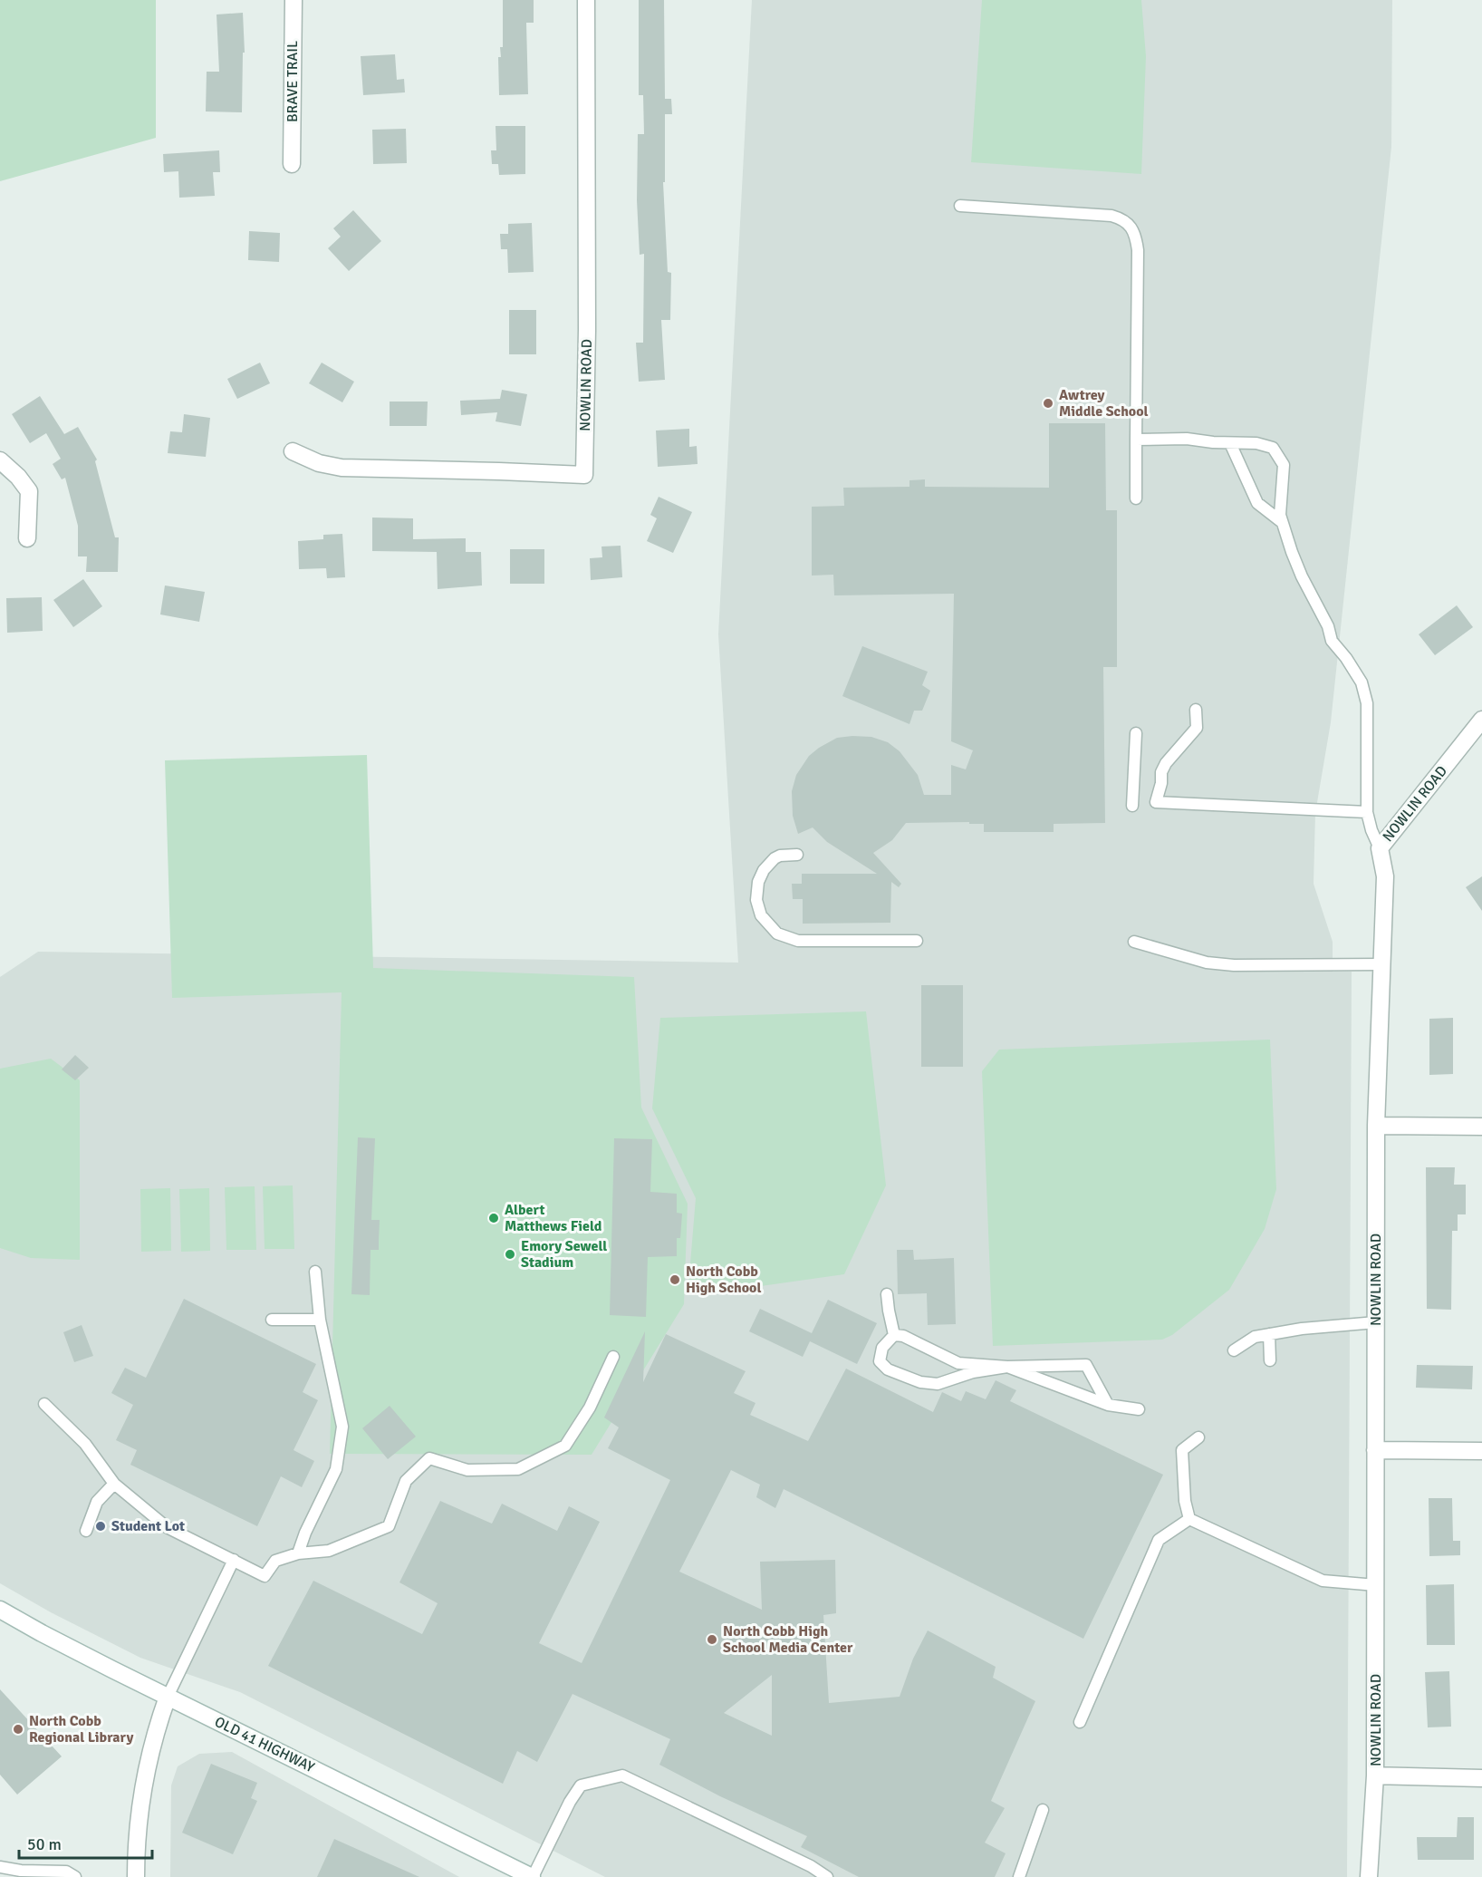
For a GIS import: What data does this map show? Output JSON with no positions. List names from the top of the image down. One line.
{"streets":{"street":["BRAVE TRAIL","NOWLIN ROAD","OLD 41 HIGHWAY"]},"places":["Awtrey Middle School","Albert Matthews Field","Emory Sewell Stadium","North Cobb High School","Student Lot","North Cobb High School Media Center","North Cobb Regional Library"],"scale_bar":"50 m"}
